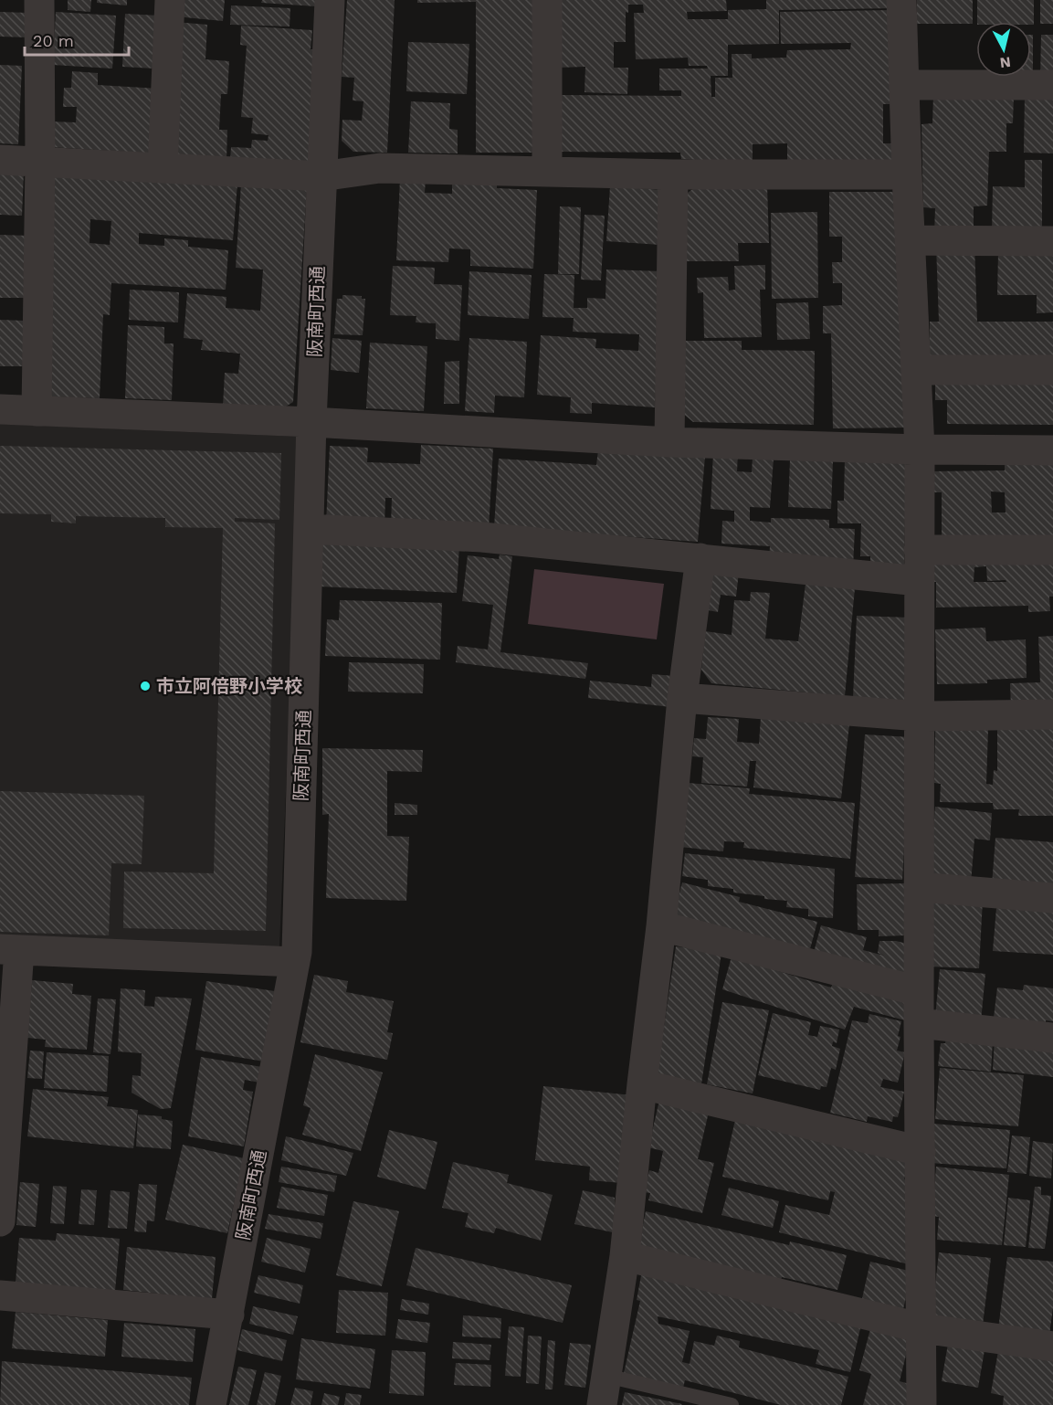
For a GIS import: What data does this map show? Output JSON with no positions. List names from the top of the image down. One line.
{"streets":{"street":["阪南町西通"]},"places":["市立阿倍野小学校"],"scale_bar":"20 m","north":"bottom"}
